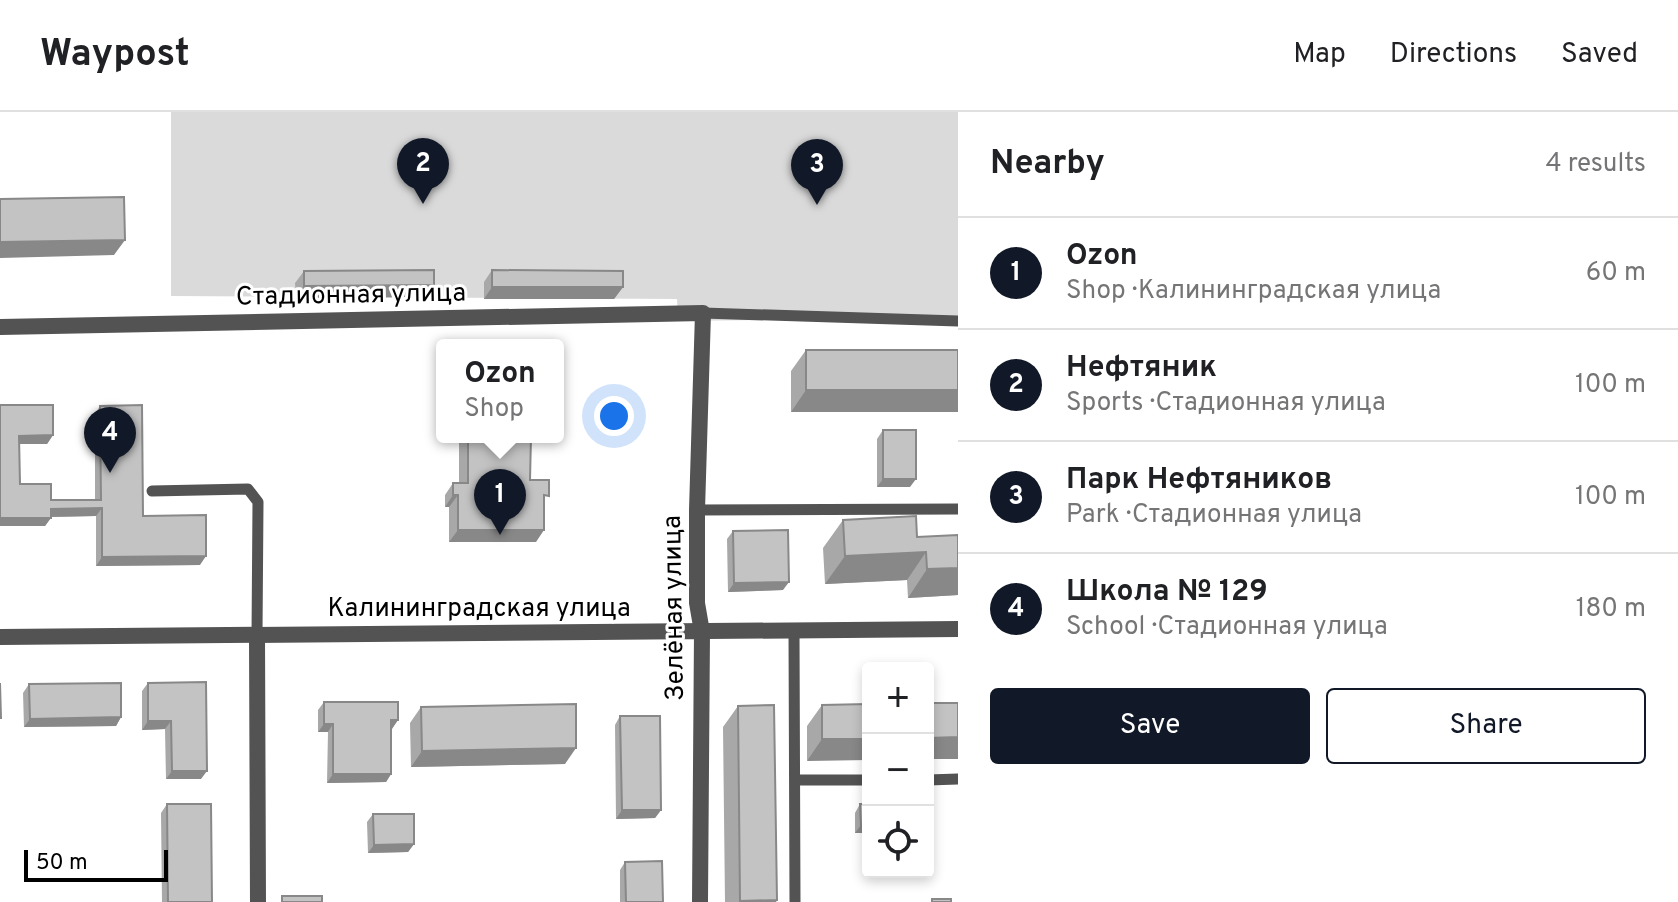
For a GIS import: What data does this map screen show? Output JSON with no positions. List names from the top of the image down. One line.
{"streets":{"street":["Стадионная улица","Зелёная улица","Калининградская улица"]},"crossings":[["Стадионная улица","Зелёная улица"],["Зелёная улица","Калининградская улица"]],"scale_bar":"50 m","page":{"header":"Waypost","nav":["Map","Directions","Saved"],"heading":["Nearby","4 results"],"pins":["2","3","4","1"],"list":[{"mark":"1","name":"Ozon","note":"Shop · Калининградская улица","value":"60 m"},{"mark":"2","name":"Нефтяник","note":"Sports · Стадионная улица","value":"100 m"},{"mark":"3","name":"Парк Нефтяников","note":"Park · Стадионная улица","value":"100 m"},{"mark":"4","name":"Школа № 129","note":"School · Стадионная улица","value":"180 m"}],"popup":["Ozon","Shop"],"map_buttons":["+","−"],"buttons":["Save","Share"],"scale":"50 m"}}
